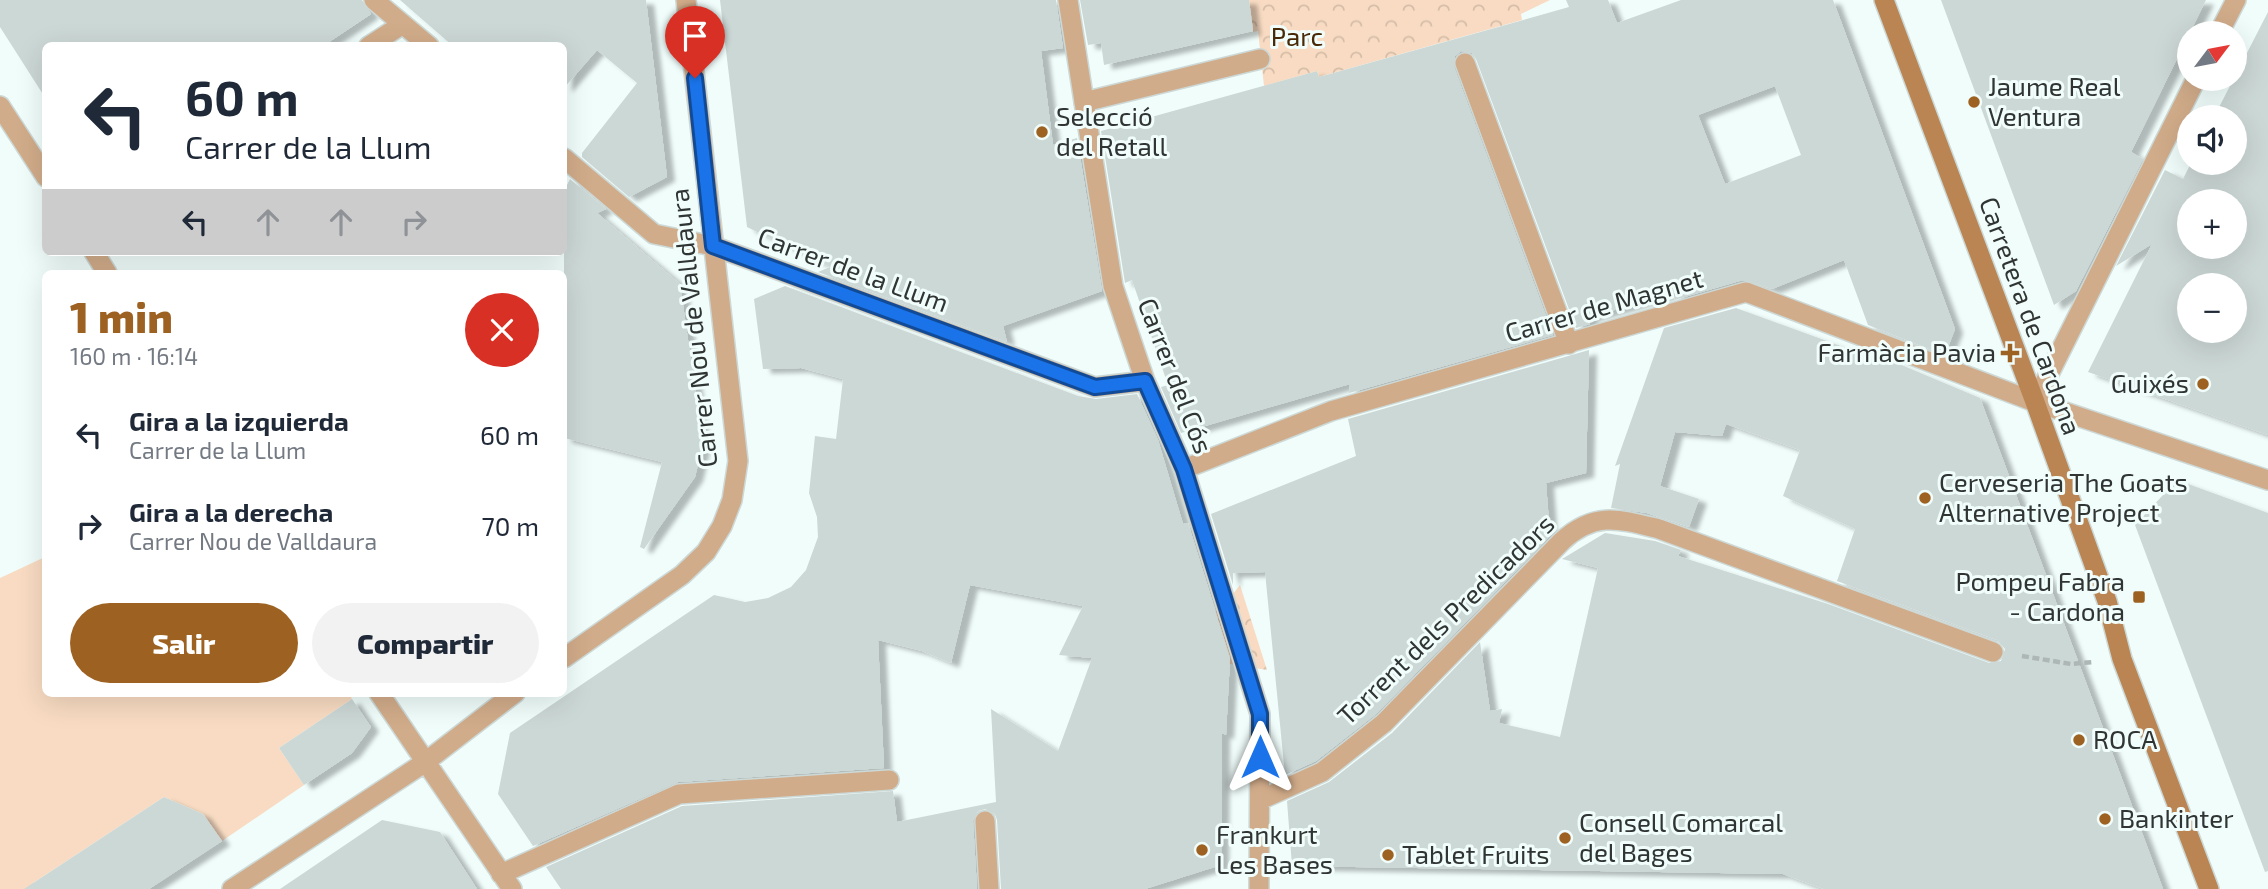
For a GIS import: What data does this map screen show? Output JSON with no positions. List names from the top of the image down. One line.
{"streets":{"main road":["Carretera de Cardona"],"street":["Carrer de la Llum","Carrer de Magnet","Carrer Nou de Valldaura","Carrer del Cós","Torrent dels Predicadors"]},"crossings":[["Carrer de la Llum","Carrer Nou de Valldaura"],["Carrer de la Llum","Carrer del Cós"],["Carrer de Magnet","Carretera de Cardona"],["Carrer de Magnet","Carrer del Cós"],["Carrer del Cós","Torrent dels Predicadors"]],"parks":["Parc"],"places":{"other":["Jaume Real Ventura","Selecció del Retall","Guixés","Cerveseria The Goats Alternative Project","ROCA","Bankinter","Consell Comarcal del Bages","Frankurt Les Bases","Tablet Fruits"],"health":["Farmàcia Pavia"],"transit":["Pompeu Fabra - Cardona"]},"north":"top right","page":{"map_buttons":["+","−"],"turn":["60 m","Carrer de la Llum"],"heading":["1 min","160 m · 16:14"],"list":[{"name":"Gira a la izquierda","note":"Carrer de la Llum","value":"60 m"},{"name":"Gira a la derecha","note":"Carrer Nou de Valldaura","value":"70 m"}],"buttons":["Salir","Compartir"]}}
